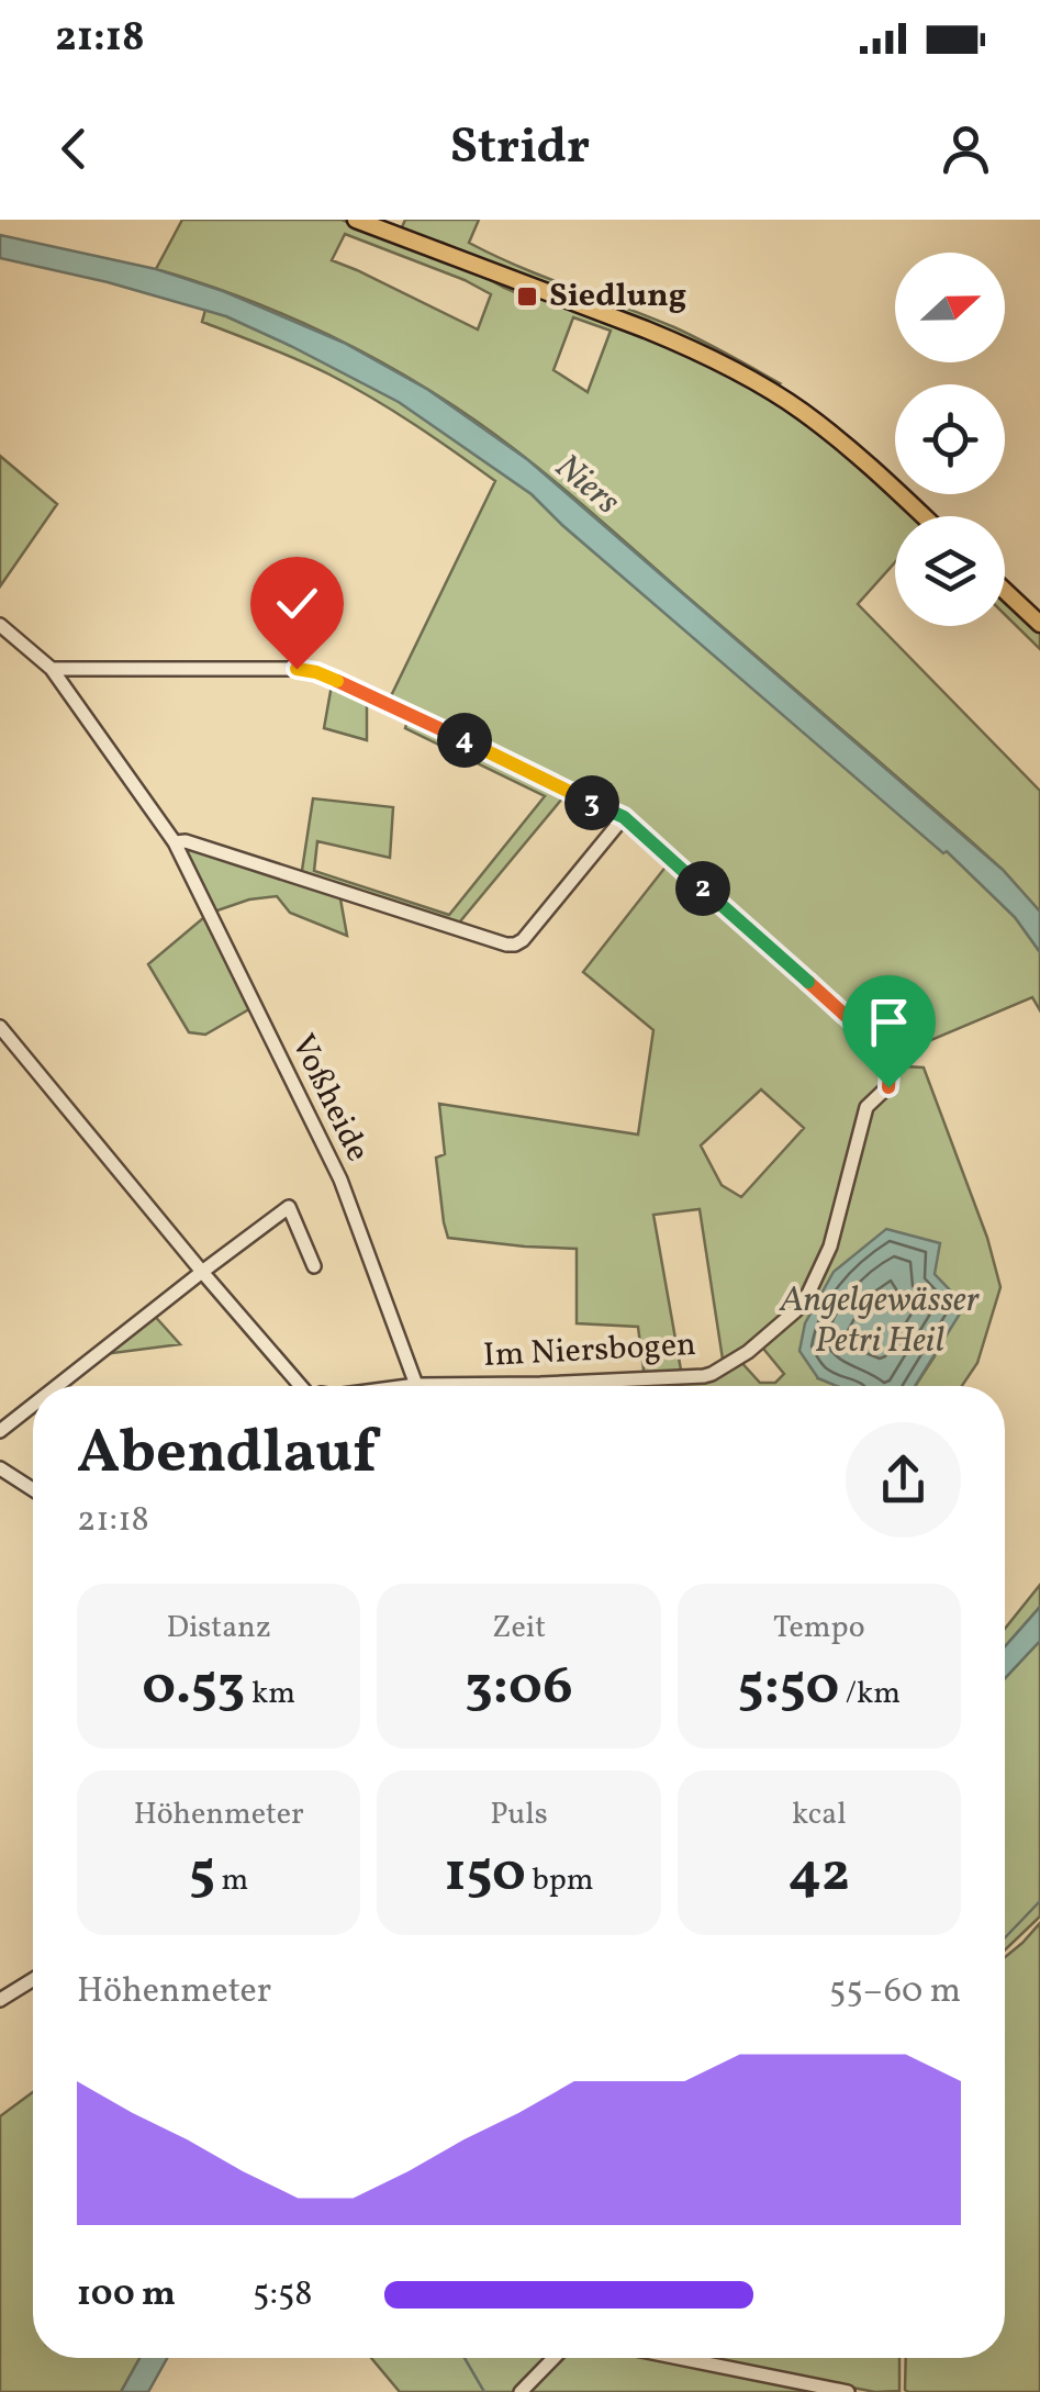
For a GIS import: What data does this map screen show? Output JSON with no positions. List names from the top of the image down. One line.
{"streets":{"street":["Voßheide","Im Niersbogen"]},"crossings":[["Voßheide","Im Niersbogen"]],"water":["Niers","Angelgewässer Petri Heil"],"places":{"transit":["Siedlung"]},"north":"right","page":{"status":"21:18","header":"Stridr","pins":["4","3","2"],"heading":["Abendlauf","21:18"],"stats":[["Distanz","0.53 km"],["Zeit","3:06"],["Tempo","5:50 /km"],["Höhenmeter","5 m"],["Puls","150 bpm"],["kcal","42"]],"chart":["Höhenmeter","55–60 m"],"list":[{"name":"100 m","note":"5:58"}]}}
